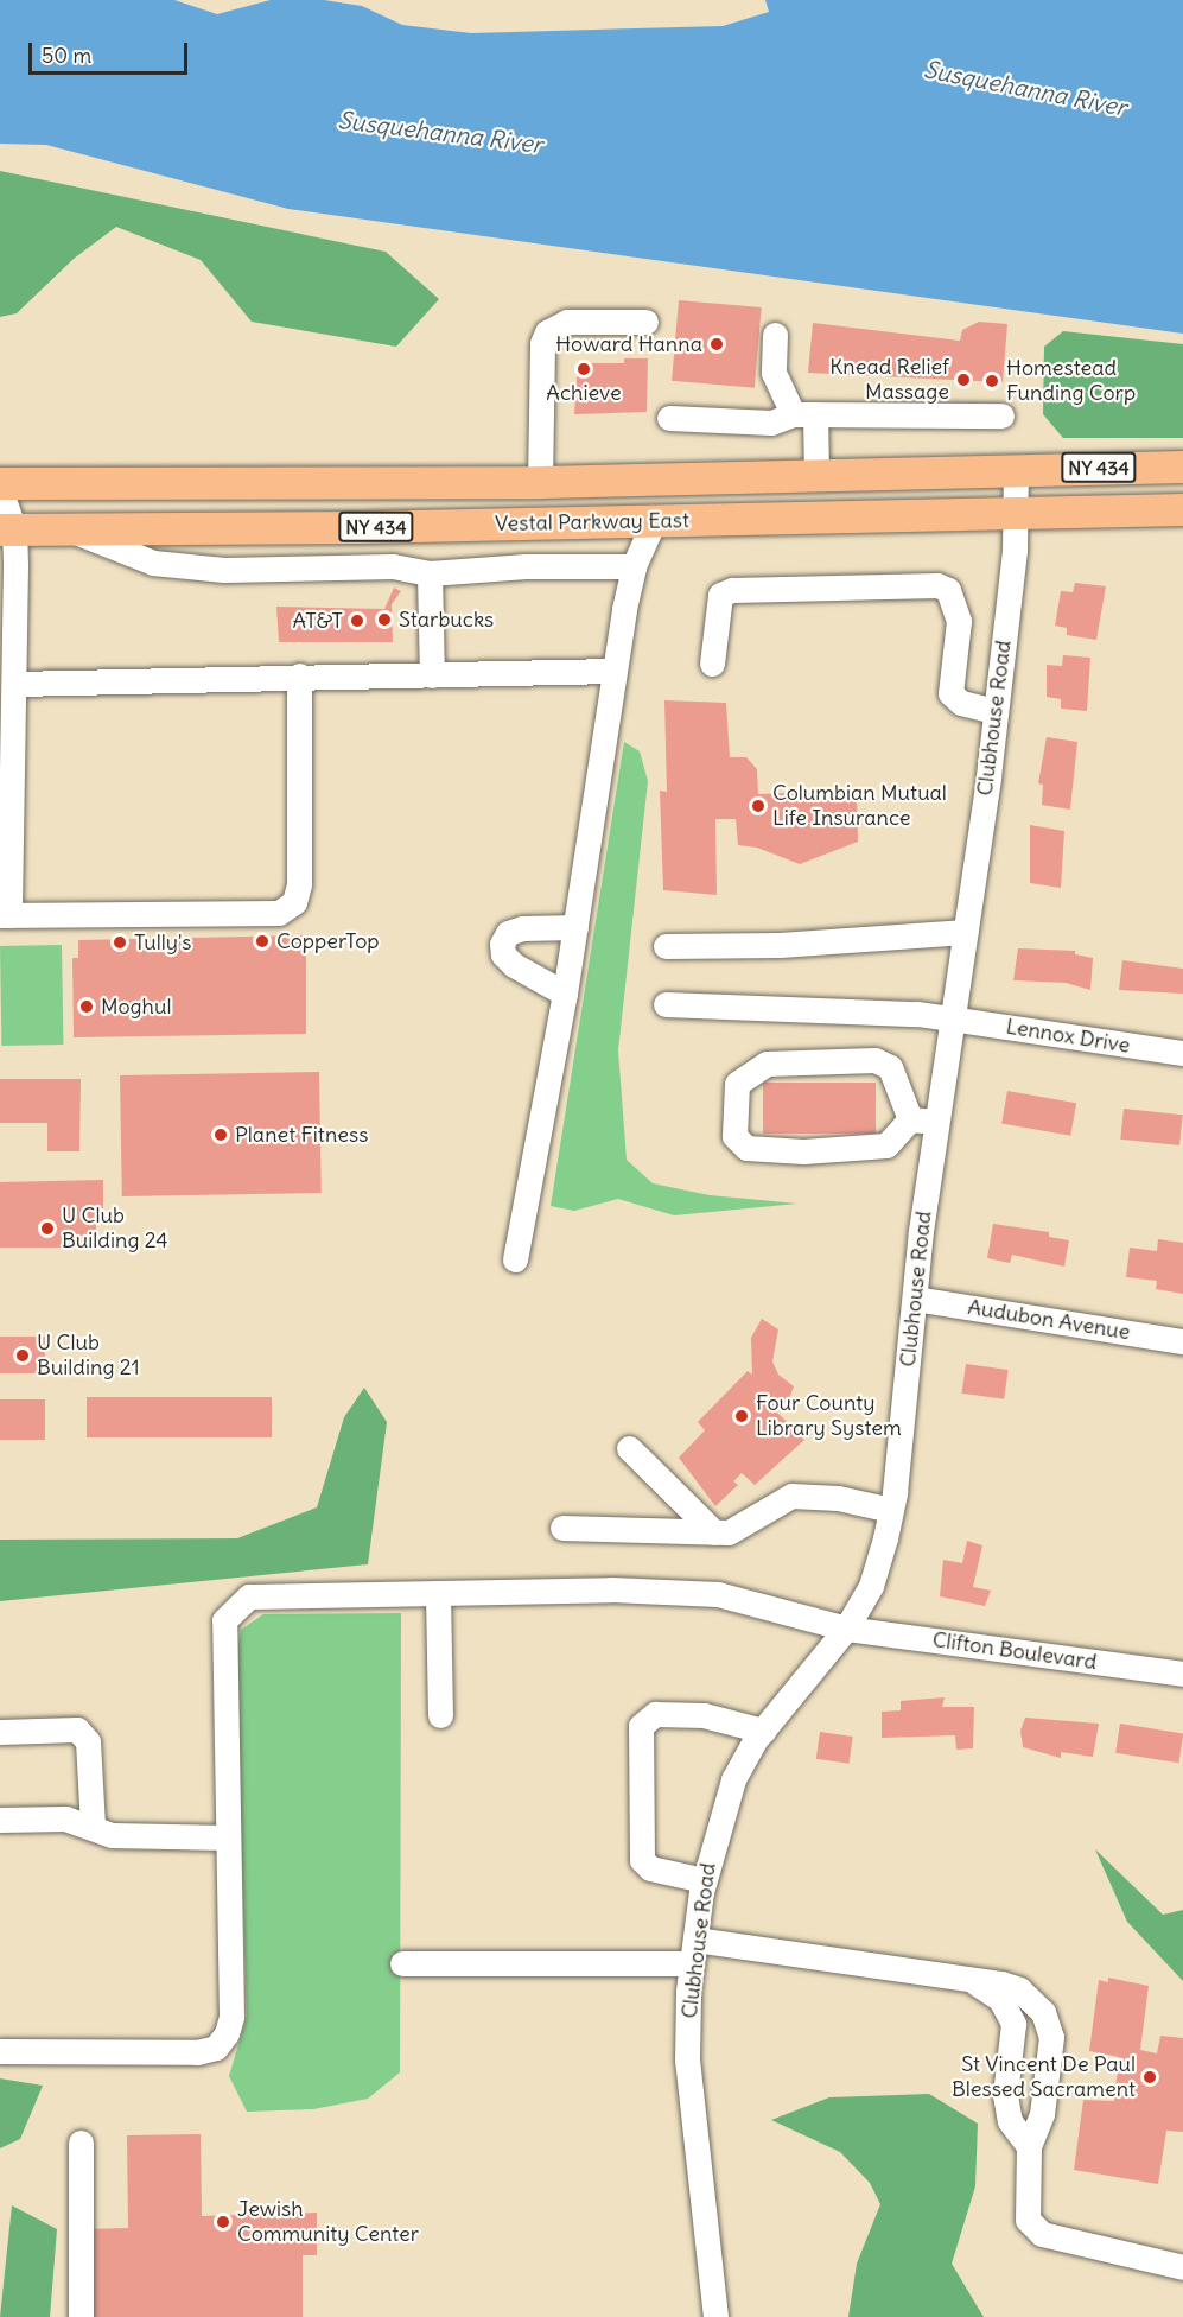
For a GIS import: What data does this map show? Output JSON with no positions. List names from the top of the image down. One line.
{"streets":{"main road":["NY 434","Vestal Parkway East"],"street":["Clubhouse Road","Lennox Drive","Audubon Avenue","Clifton Boulevard"]},"crossings":[["Vestal Parkway East","Clubhouse Road"],["Clubhouse Road","Lennox Drive"],["Clubhouse Road","Audubon Avenue"],["Clubhouse Road","Clifton Boulevard"]],"water":["Susquehanna River"],"places":["Howard Hanna","Achieve","Knead Relief Massage","Homestead Funding Corp","Starbucks","AT&T","Columbian Mutual Life Insurance","CopperTop","Tully's","Moghul","Planet Fitness","U Club Building 24","U Club Building 21","Four County Library System","St Vincent De Paul Blessed Sacrament","Jewish Community Center"],"scale_bar":"50 m"}
